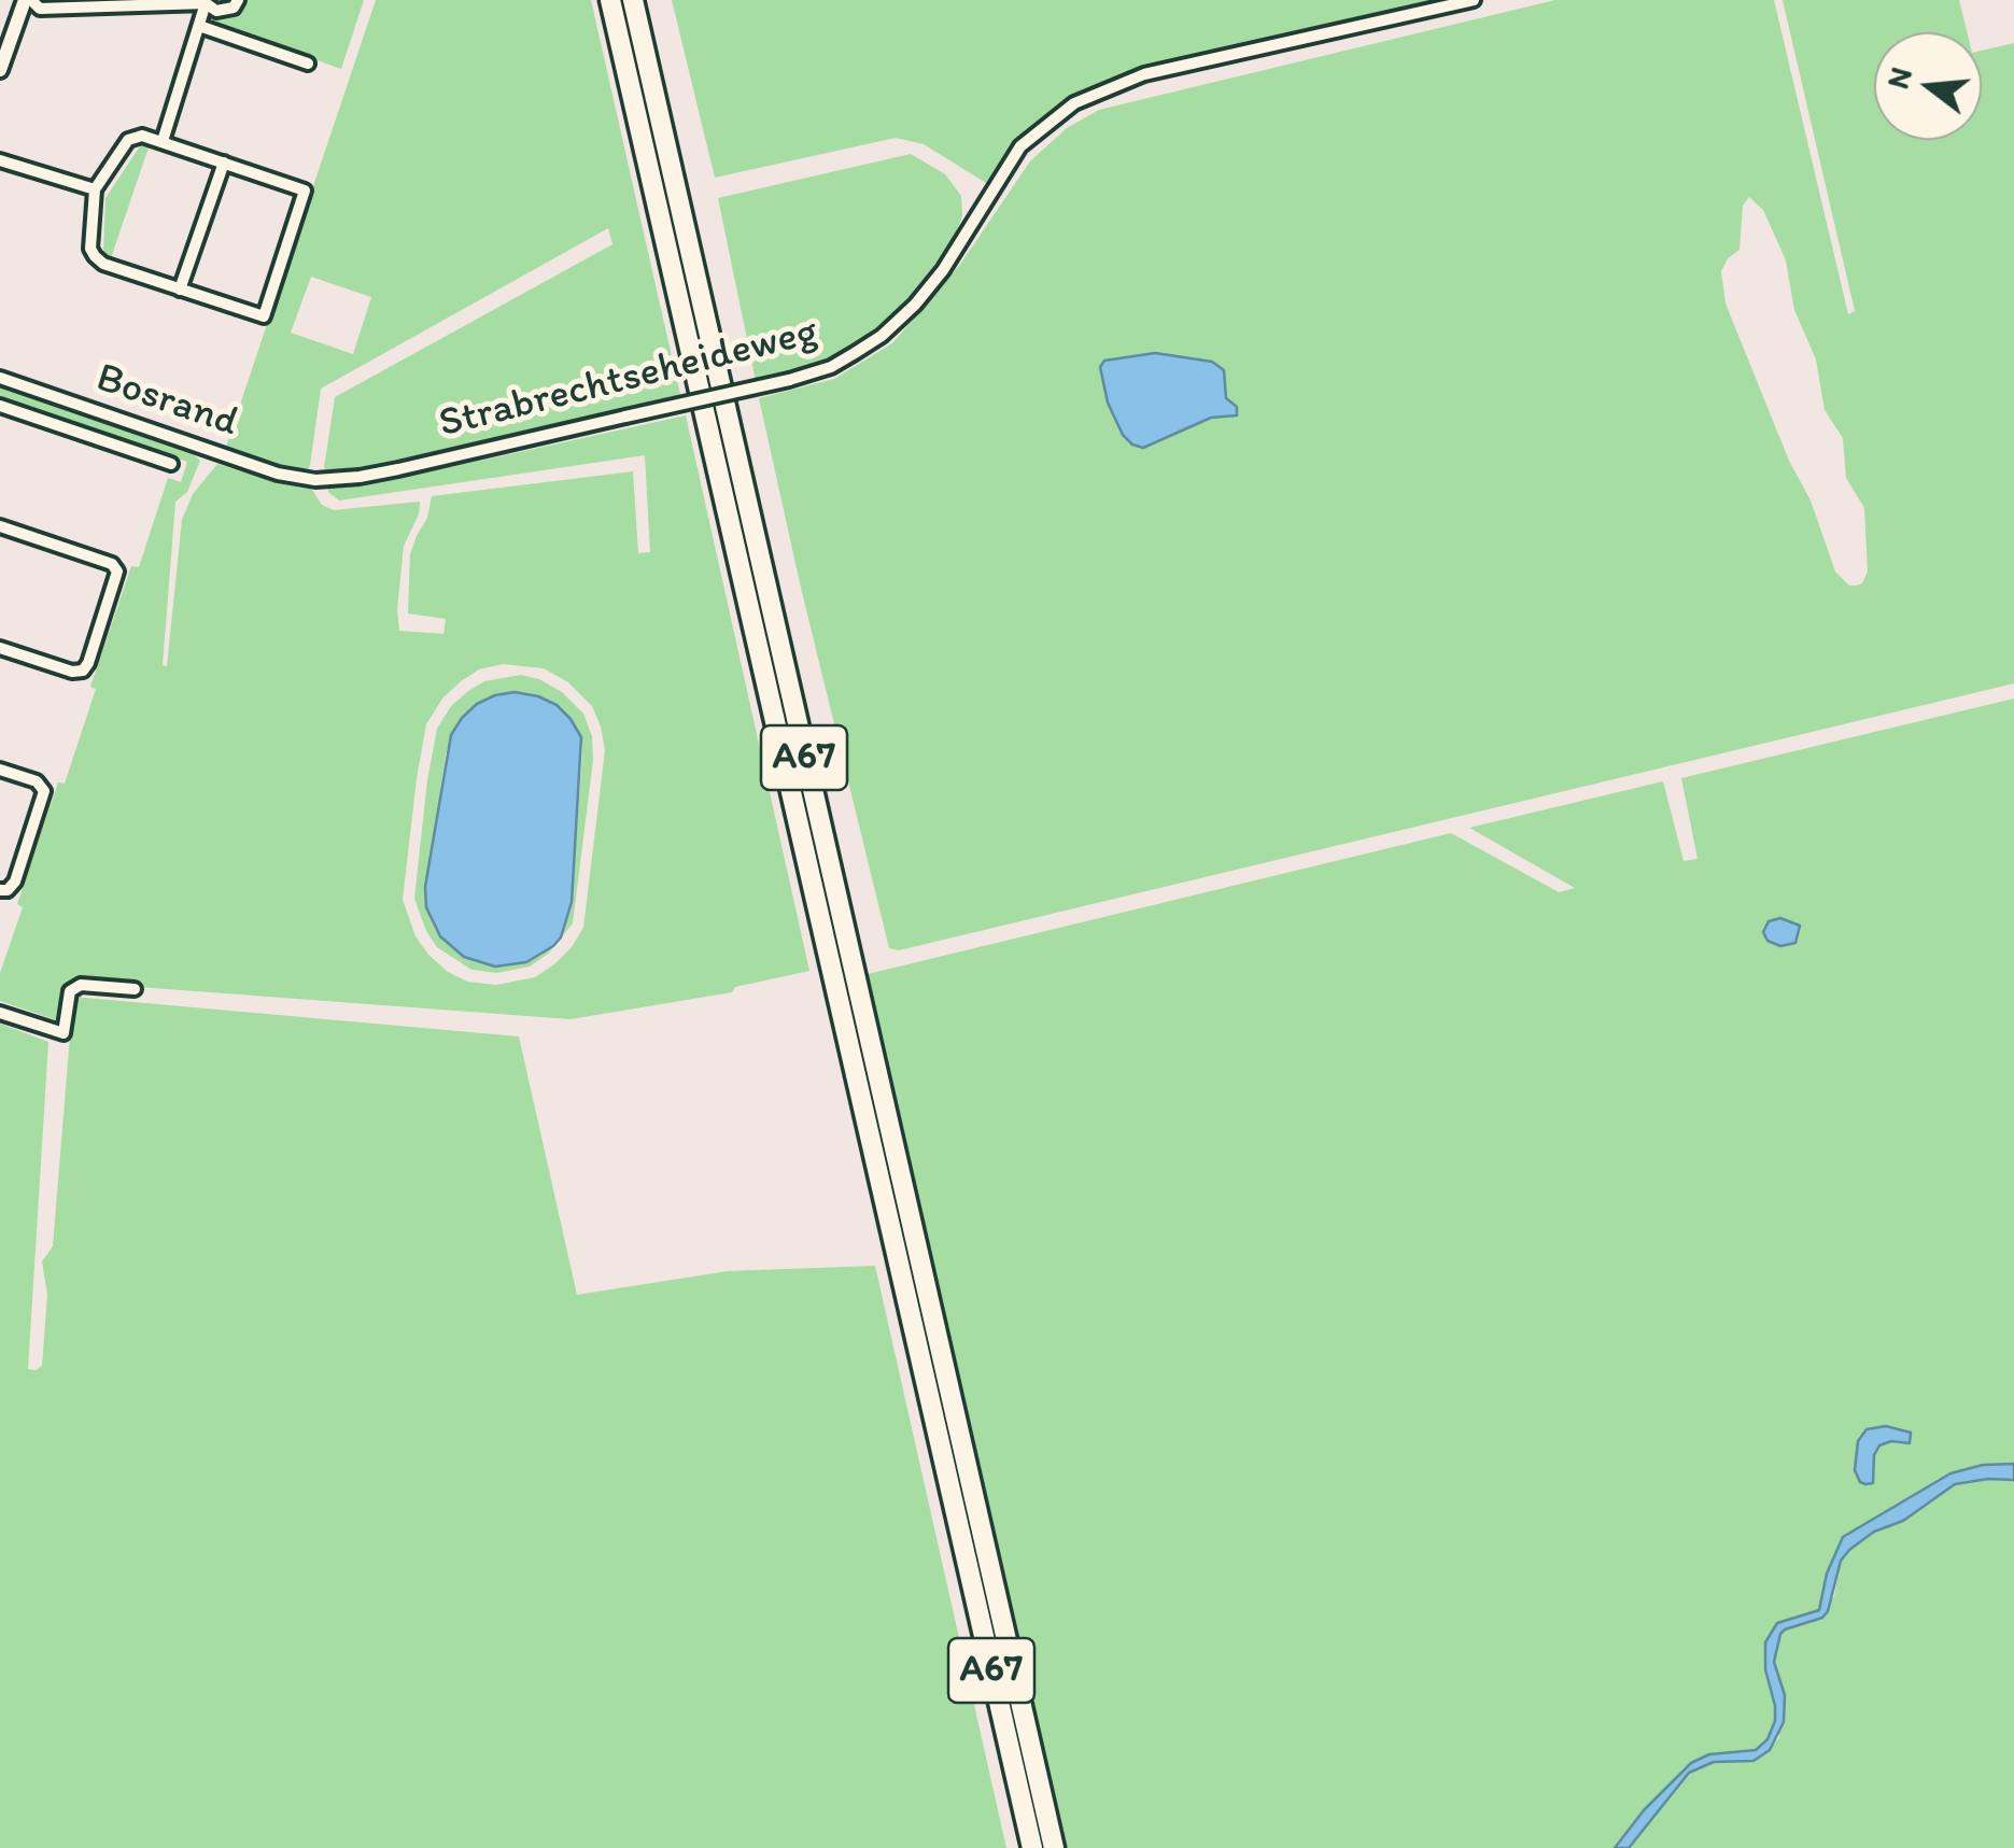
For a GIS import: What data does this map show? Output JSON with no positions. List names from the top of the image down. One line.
{"streets":{"highway":["A67"],"street":["Strabrechtseheideweg","Bosrand"]},"crossings":[["Strabrechtseheideweg","Bosrand"]],"north":"left"}
